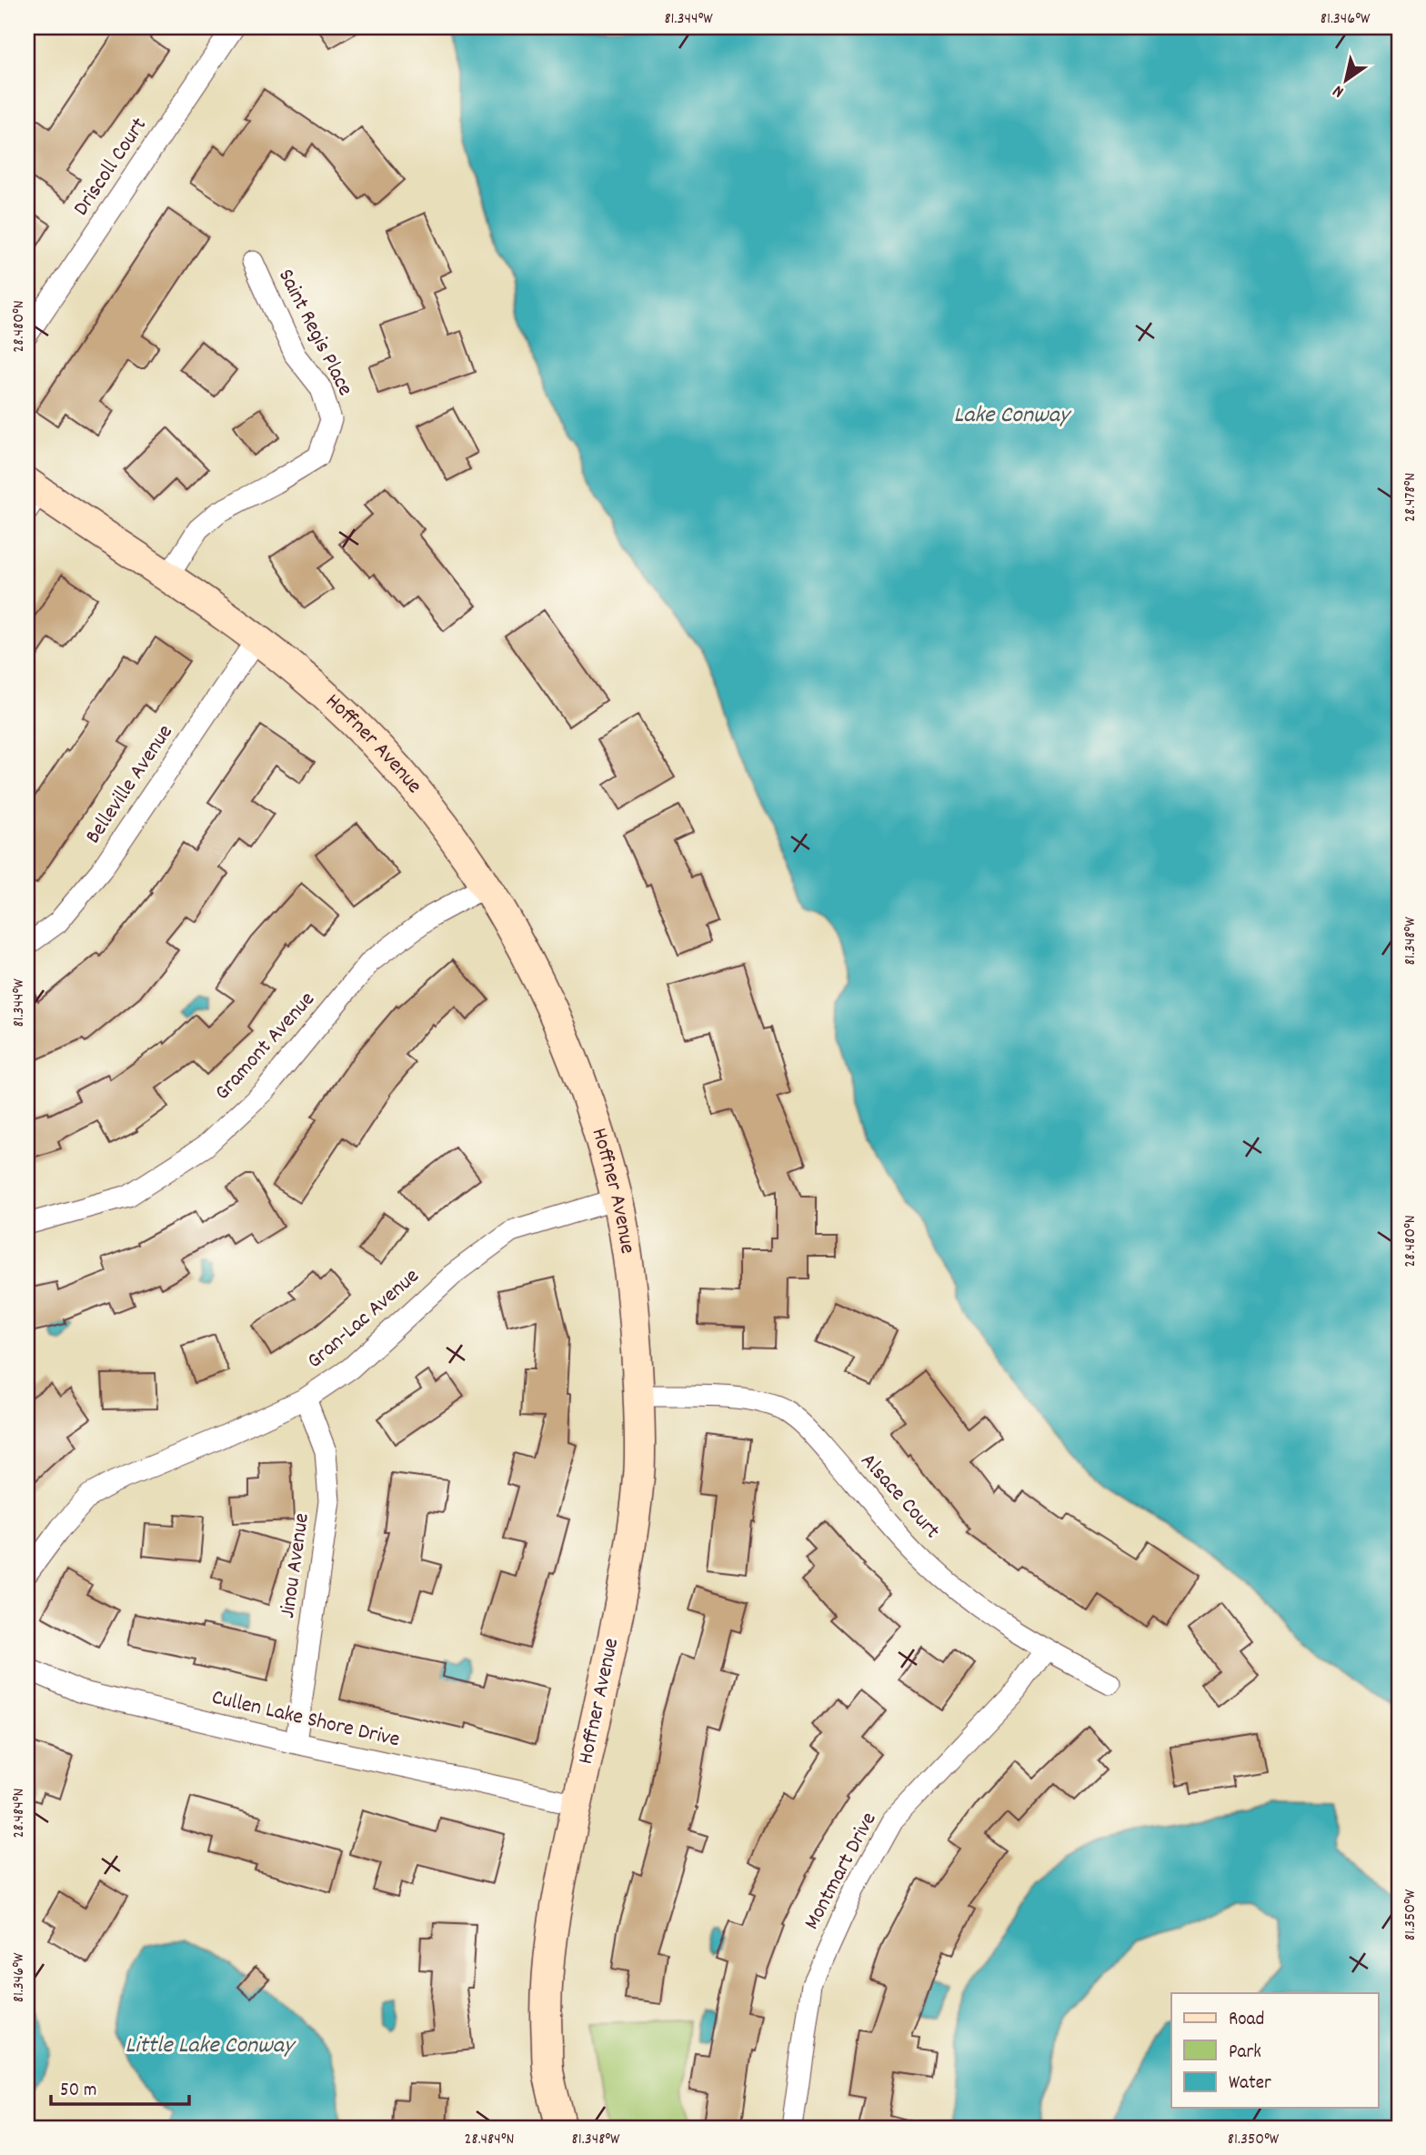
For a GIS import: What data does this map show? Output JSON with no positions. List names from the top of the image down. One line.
{"streets":{"main road":["Hoffner Avenue"],"street":["Driscoll Court","Saint Regis Place","Belleville Avenue","Gramont Avenue","Gran-Lac Avenue","Alsace Court","Jinou Avenue","Cullen Lake Shore Drive","Montmart Drive"]},"crossings":[["Saint Regis Place","Hoffner Avenue"],["Hoffner Avenue","Belleville Avenue"],["Hoffner Avenue","Gramont Avenue"],["Hoffner Avenue","Gran-Lac Avenue"],["Hoffner Avenue","Alsace Court"],["Hoffner Avenue","Cullen Lake Shore Drive"],["Gran-Lac Avenue","Jinou Avenue"],["Alsace Court","Montmart Drive"],["Jinou Avenue","Cullen Lake Shore Drive"]],"water":["Lake Conway","Little Lake Conway"],"legend":["Road","Park","Water"],"scale_bar":"50 m","north":"bottom left","coordinates":["81.344°W","81.346°W","28.480°N","28.478°N","81.348°W","28.484°N","81.350°W"]}
